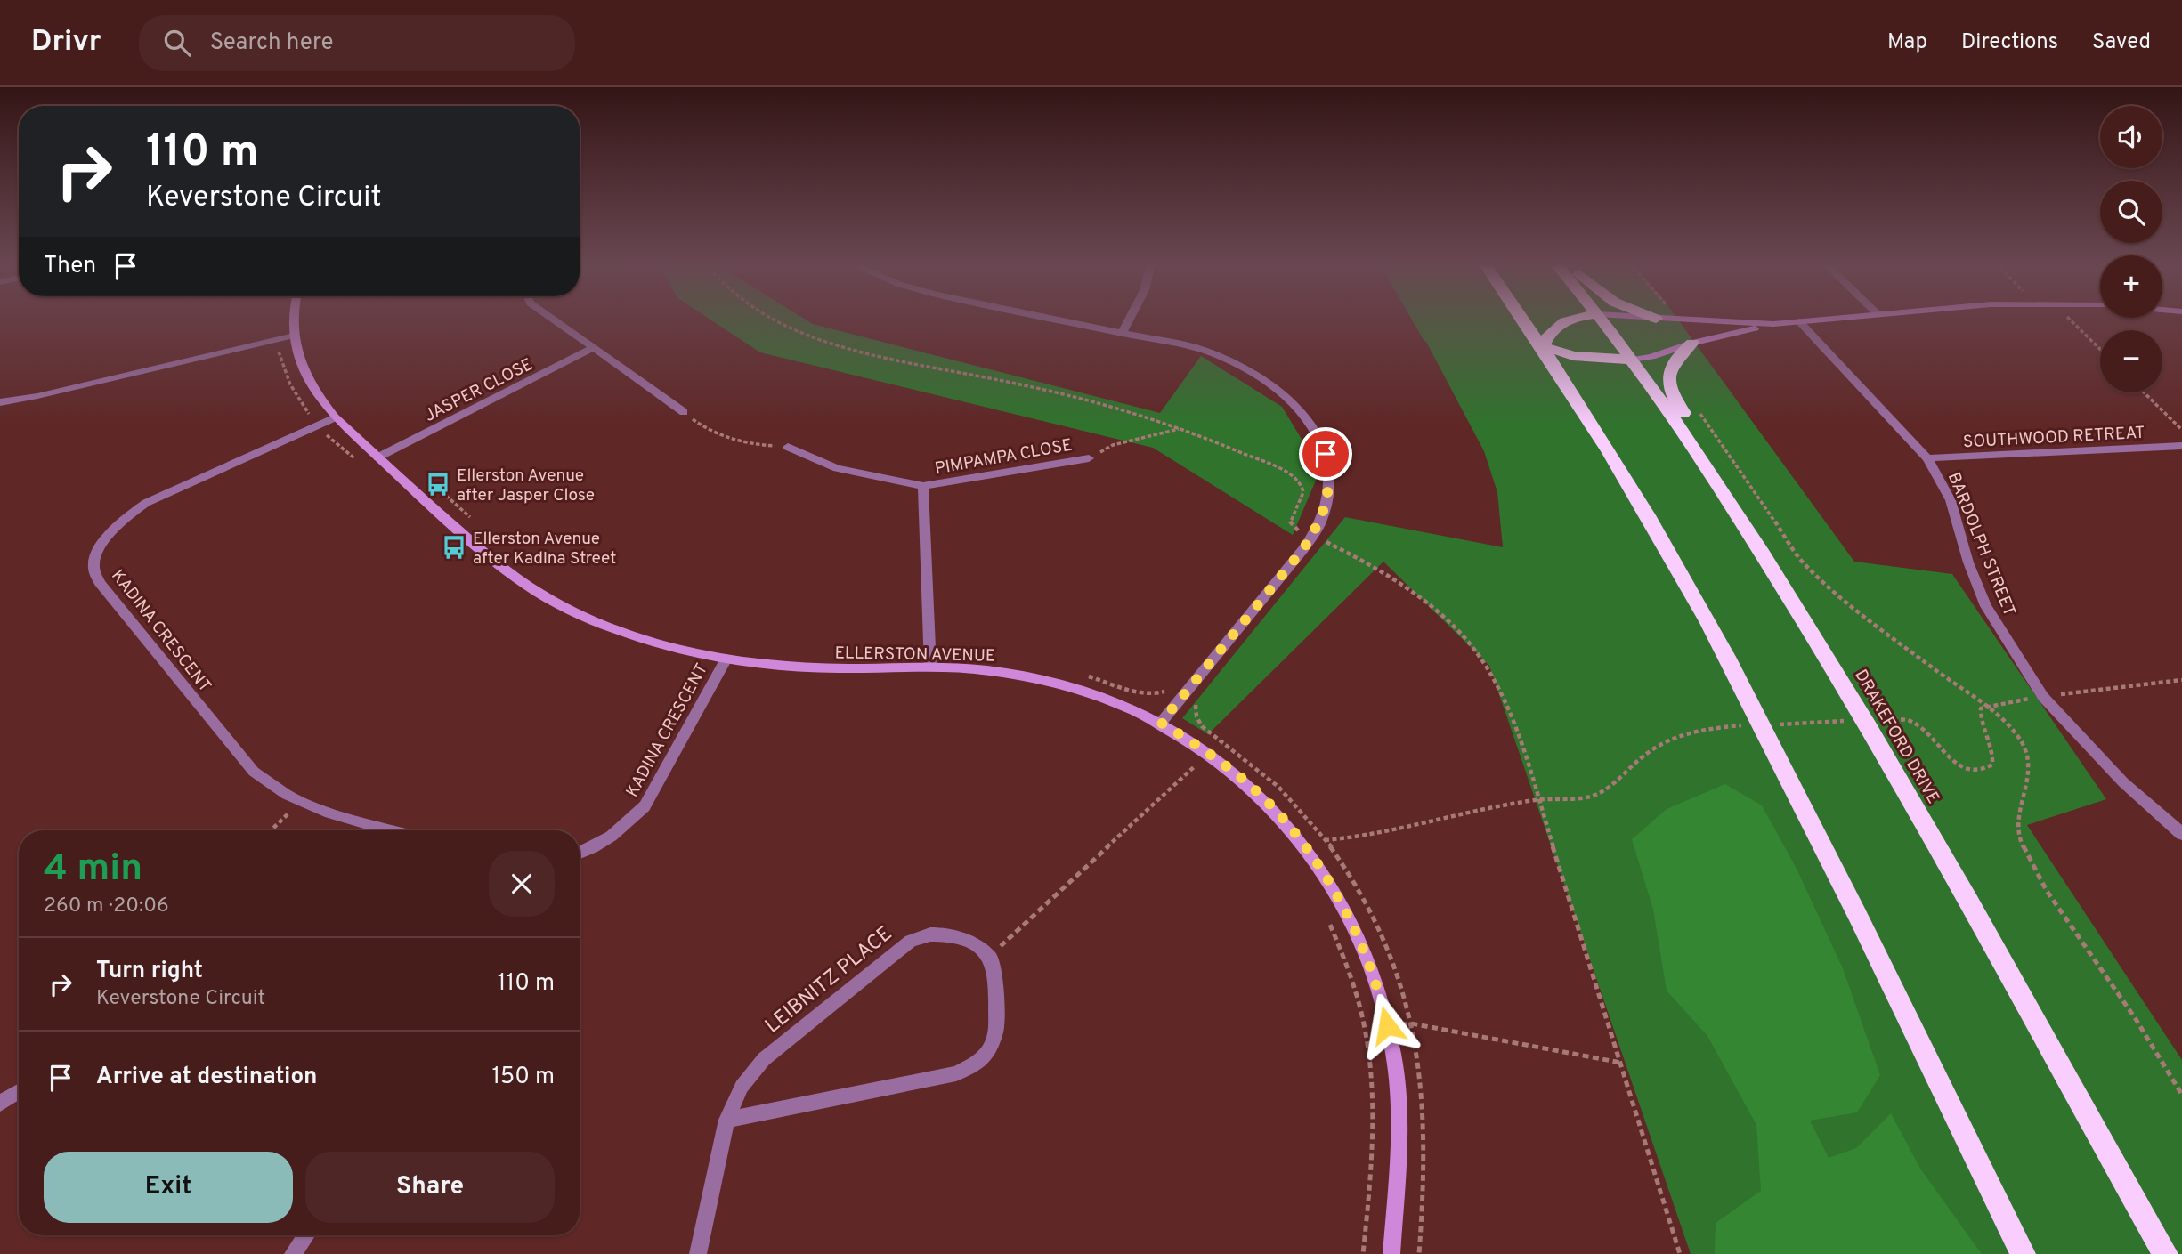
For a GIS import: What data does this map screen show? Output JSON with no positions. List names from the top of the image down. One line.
{"streets":{"highway":["DRAKEFORD DRIVE"],"street":["JASPER CLOSE","SOUTHWOOD RETREAT","PIMPAMPA CLOSE","BARDOLPH STREET","KADINA CRESCENT","ELLERSTON AVENUE","LEIBNITZ PLACE"]},"crossings":[["JASPER CLOSE","ELLERSTON AVENUE"],["SOUTHWOOD RETREAT","BARDOLPH STREET"],["PIMPAMPA CLOSE","ELLERSTON AVENUE"],["KADINA CRESCENT","ELLERSTON AVENUE"]],"places":{"bus stop":["Ellerston Avenue after Jasper Close","Ellerston Avenue after Kadina Street"]},"page":{"header":"Drivr","search":"Search here","nav":["Map","Directions","Saved"],"map_buttons":["+","−"],"turn":["110 m","Keverstone Circuit"],"then":"Then","heading":["4 min","260 m · 20:06"],"list":[{"name":"Turn right","note":"Keverstone Circuit","value":"110 m"},{"name":"Arrive at destination","value":"150 m"}],"buttons":["Exit","Share"]}}
